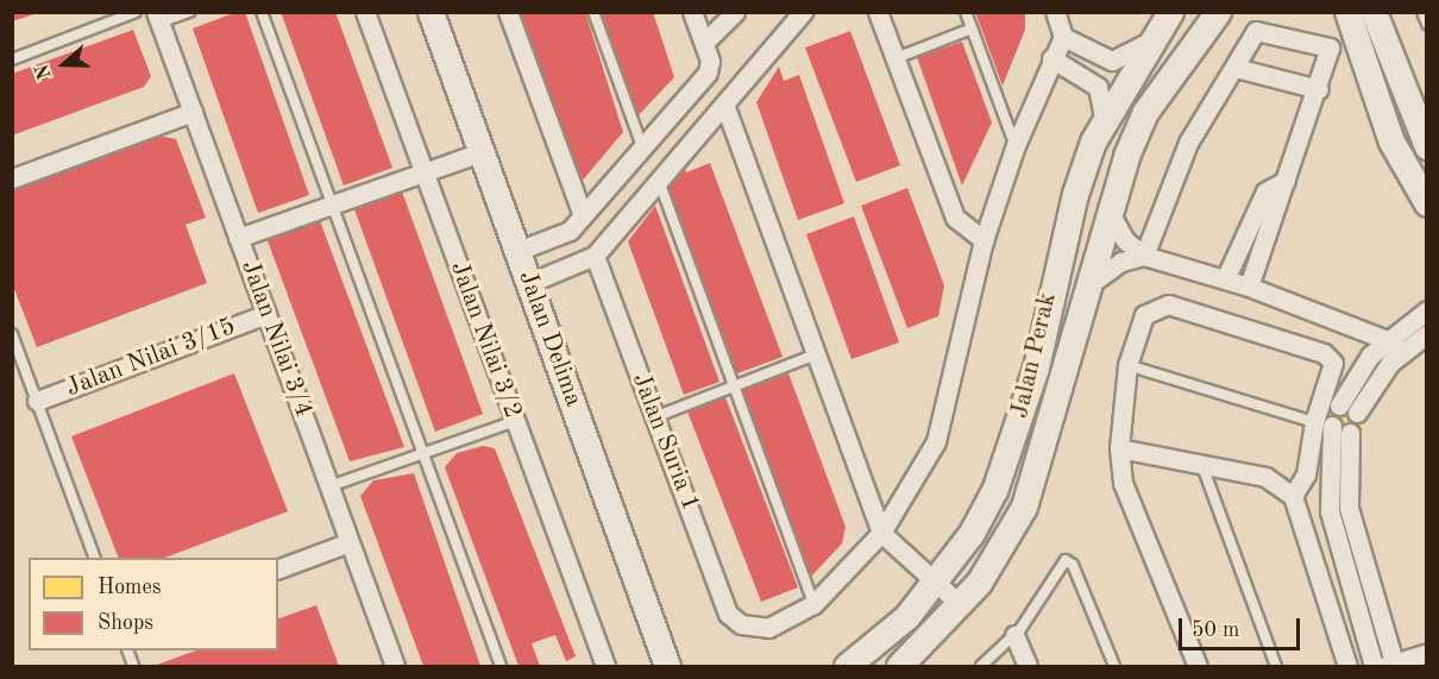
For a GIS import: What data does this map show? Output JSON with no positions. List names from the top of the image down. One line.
{"streets":{"main road":["Jalan Delima","Jalan Perak"],"street":["Jalan Nilai 3/4","Jalan Nilai 3/2","Jalan Nilai 3/15","Jalan Suria 1"]},"crossings":[["Jalan Nilai 3/4","Jalan Nilai 3/15"]],"legend":["Homes","Shops"],"scale_bar":"50 m","north":"left"}
